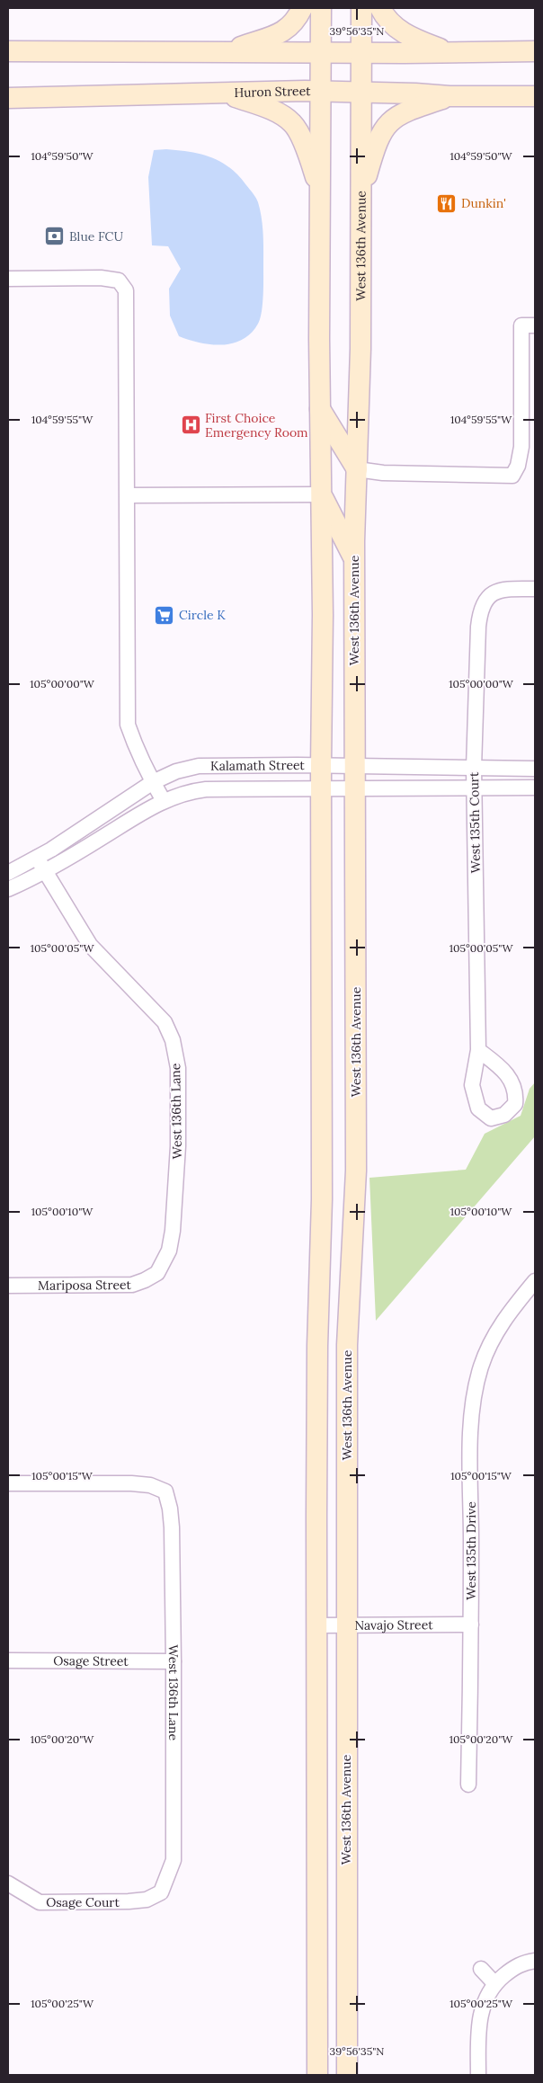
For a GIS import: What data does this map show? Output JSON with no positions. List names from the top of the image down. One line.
{"streets":{"main road":["Huron Street","West 136th Avenue"],"street":["Kalamath Street","West 135th Court","West 136th Lane","Mariposa Street","West 135th Drive","Navajo Street","Osage Street","Osage Court"]},"crossings":[["Huron Street","West 136th Avenue"],["West 136th Avenue","Kalamath Street"],["West 136th Avenue","Navajo Street"],["Kalamath Street","West 135th Court"],["Kalamath Street","West 136th Lane"],["West 136th Lane","Mariposa Street"],["West 136th Lane","Osage Street"],["West 136th Lane","Osage Court"],["West 135th Drive","Navajo Street"]],"places":{"restaurant":["Dunkin'"],"bank":["Blue FCU"],"hospital":["First Choice Emergency Room"],"supermarket":["Circle K"]},"coordinates":["39°56'35\"N","104°59'50\"W","104°59'55\"W","105°00'00\"W","105°00'05\"W","105°00'10\"W","105°00'15\"W","105°00'20\"W","105°00'25\"W"]}
